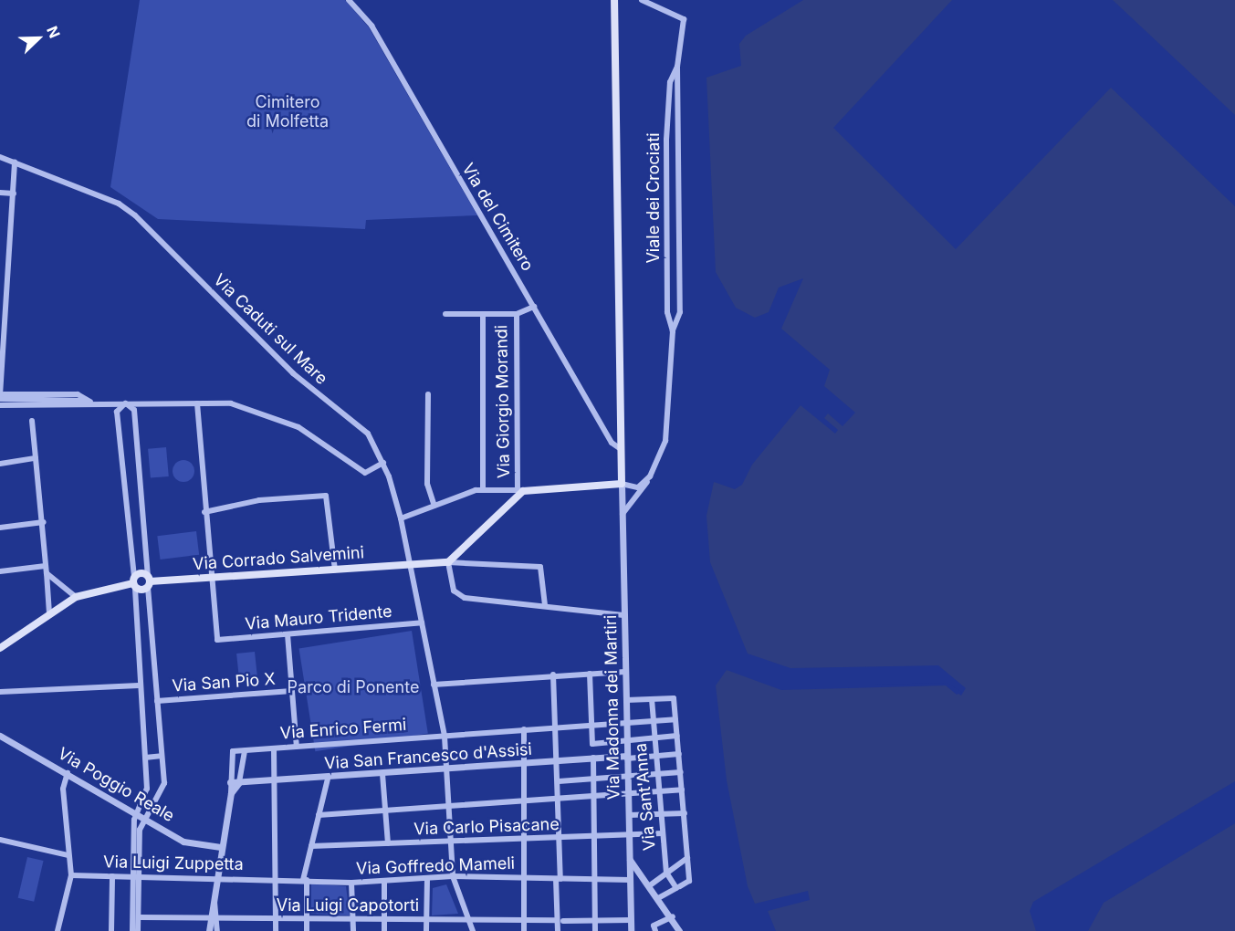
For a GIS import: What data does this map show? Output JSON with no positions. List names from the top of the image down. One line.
{"streets":{"main road":["Via Corrado Salvemini"],"street":["Viale dei Crociati","Via del Cimitero","Via Caduti sul Mare","Via Giorgio Morandi","Via Mauro Tridente","Via San Pio X","Via Madonna dei Martiri","Via Enrico Fermi","Via San Francesco d'Assisi","Via Poggio Reale","Via Sant'Anna","Via Carlo Pisacane","Via Luigi Zuppetta","Via Goffredo Mameli","Via Luigi Capotorti"]},"crossings":[["Viale dei Crociati","Via Madonna dei Martiri"],["Via Caduti sul Mare","Via Corrado Salvemini"],["Via Caduti sul Mare","Via Mauro Tridente"],["Via Caduti sul Mare","Via Enrico Fermi"],["Via Caduti sul Mare","Via San Francesco d'Assisi"],["Via Caduti sul Mare","Via Carlo Pisacane"],["Via Caduti sul Mare","Via Goffredo Mameli"],["Via Caduti sul Mare","Via Luigi Capotorti"],["Via Corrado Salvemini","Via Mauro Tridente"],["Via Madonna dei Martiri","Via Enrico Fermi"],["Via Madonna dei Martiri","Via San Francesco d'Assisi"],["Via Madonna dei Martiri","Via Carlo Pisacane"],["Via Madonna dei Martiri","Via Goffredo Mameli"],["Via Madonna dei Martiri","Via Luigi Capotorti"],["Via Enrico Fermi","Via San Francesco d'Assisi"],["Via Enrico Fermi","Via Sant'Anna"],["Via Sant'Anna","Via Carlo Pisacane"],["Via Luigi Zuppetta","Via Goffredo Mameli"]],"parks":["Cimitero di Molfetta","Parco di Ponente"],"north":"top right"}
